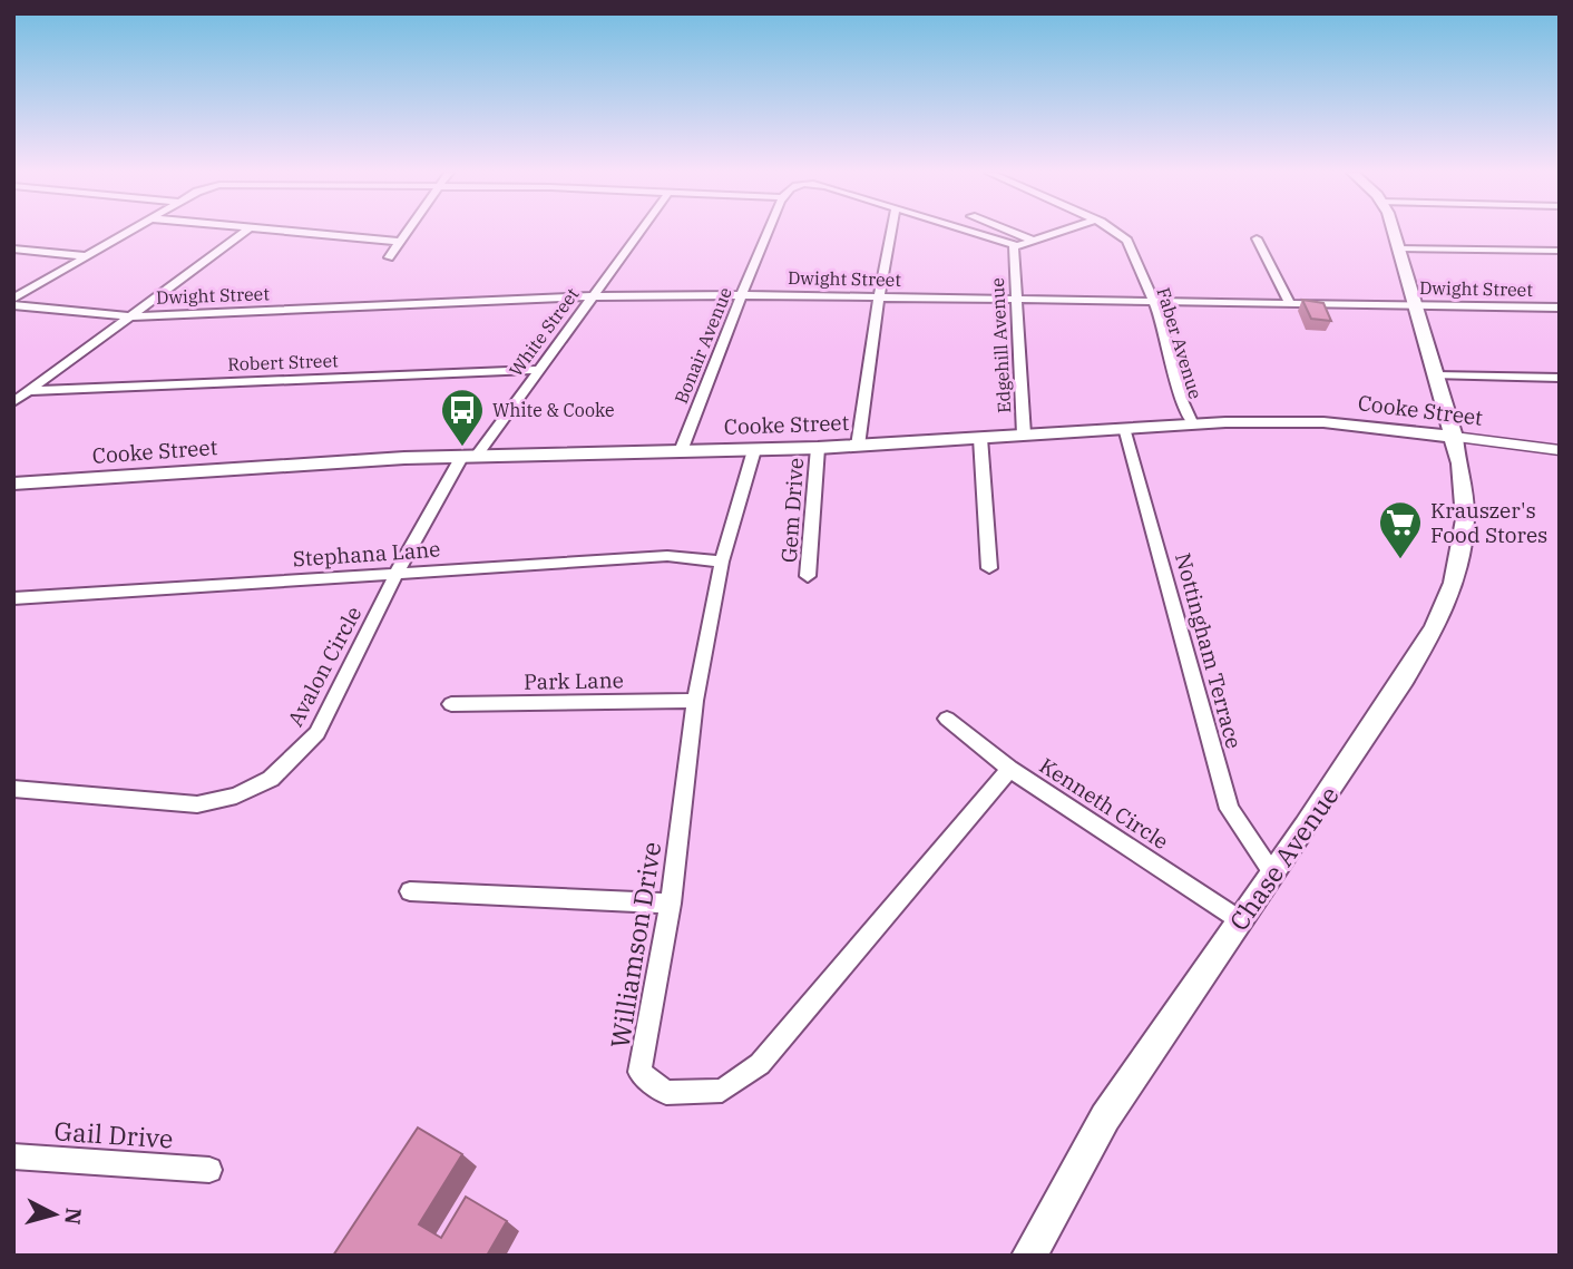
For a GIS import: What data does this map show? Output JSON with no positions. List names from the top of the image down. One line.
{"streets":{"main road":["Cooke Street","Chase Avenue"],"street":["Dwight Street","White Street","Faber Avenue","Bonair Avenue","Edgehill Avenue","Robert Street","Gem Drive","Stephana Lane","Nottingham Terrace","Avalon Circle","Park Lane","Kenneth Circle","Williamson Drive","Gail Drive"]},"crossings":[["Dwight Street","White Street"],["Dwight Street","Faber Avenue"],["Dwight Street","Bonair Avenue"],["Dwight Street","Edgehill Avenue"],["Dwight Street","Chase Avenue"],["White Street","Robert Street"],["White Street","Cooke Street"],["White Street","Avalon Circle"],["Faber Avenue","Cooke Street"],["Bonair Avenue","Cooke Street"],["Edgehill Avenue","Cooke Street"],["Cooke Street","Gem Drive"],["Cooke Street","Nottingham Terrace"],["Cooke Street","Avalon Circle"],["Cooke Street","Chase Avenue"],["Cooke Street","Williamson Drive"],["Stephana Lane","Avalon Circle"],["Stephana Lane","Williamson Drive"],["Nottingham Terrace","Chase Avenue"],["Park Lane","Williamson Drive"],["Kenneth Circle","Chase Avenue"],["Kenneth Circle","Williamson Drive"]],"places":{"bus stop":["White & Cooke"],"supermarket":["Krauszer's Food Stores"]},"north":"right"}
